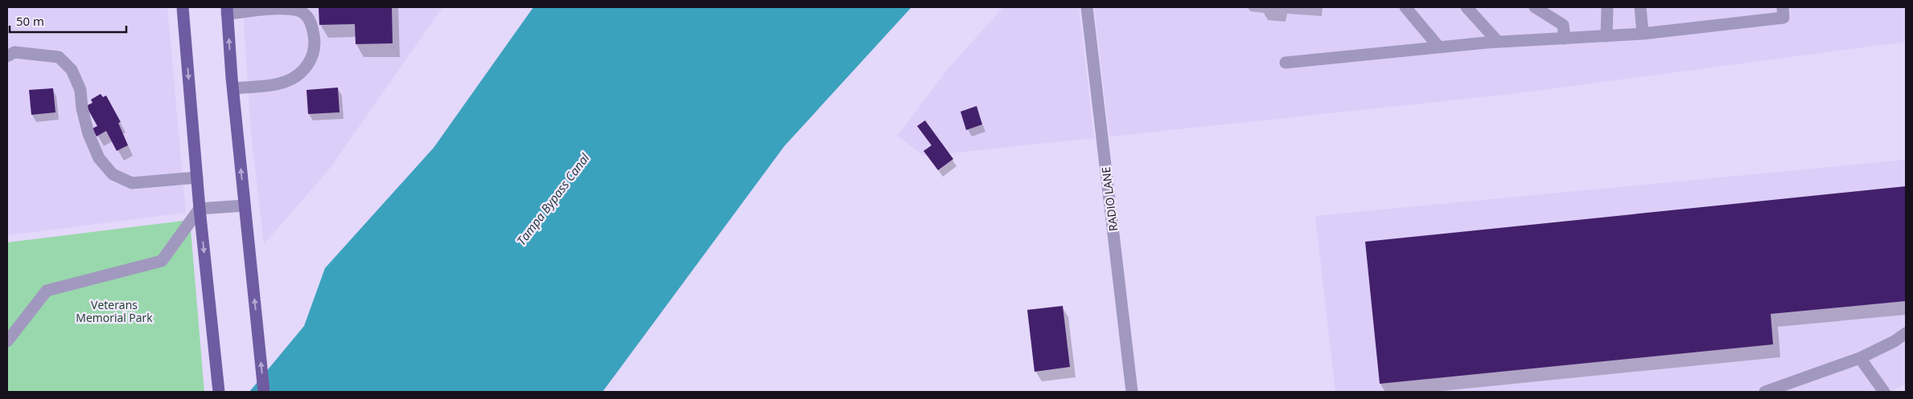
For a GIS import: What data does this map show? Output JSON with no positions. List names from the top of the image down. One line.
{"streets":{"street":["RADIO LANE"]},"water":["Tampa Bypass Canal"],"parks":["Veterans Memorial Park"],"scale_bar":"50 m"}
